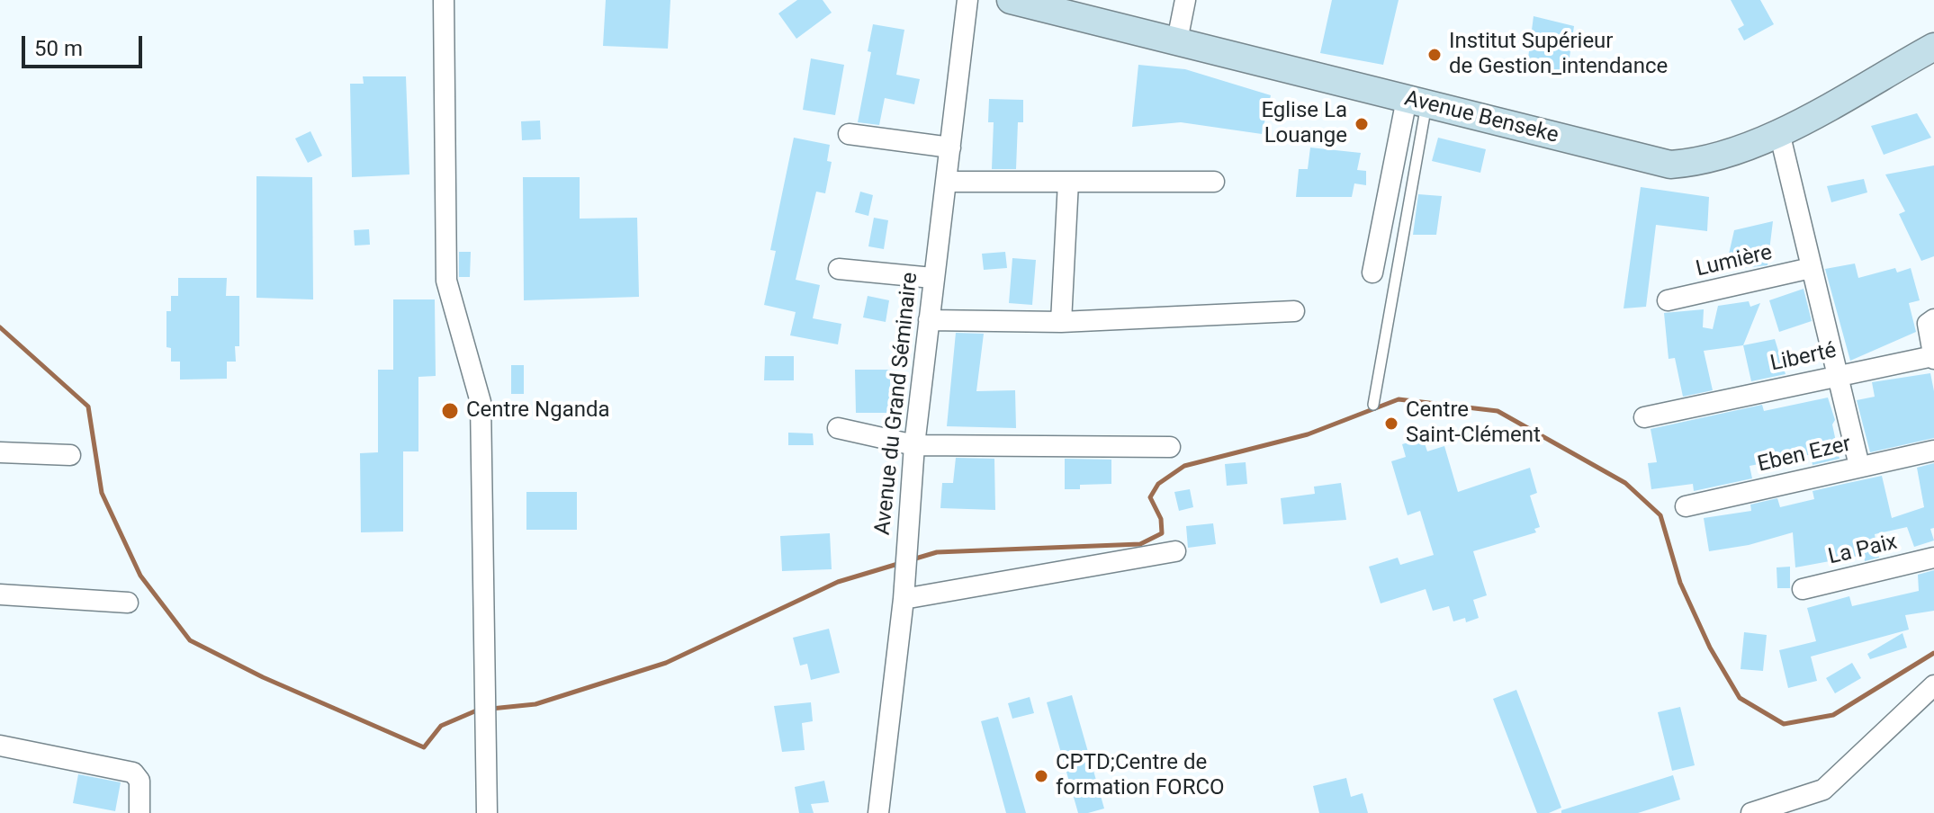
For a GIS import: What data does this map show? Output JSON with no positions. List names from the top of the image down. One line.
{"streets":{"street":["Avenue Benseke","Lumière","Liberté","Avenue du Grand Séminaire","Eben Ezer","La Paix"]},"places":["Institut Supérieur de Gestion_intendance","Eglise La Louange","Centre Nganda","Centre Saint-Clément","CPTD;Centre de formation FORCO"],"scale_bar":"50 m"}
